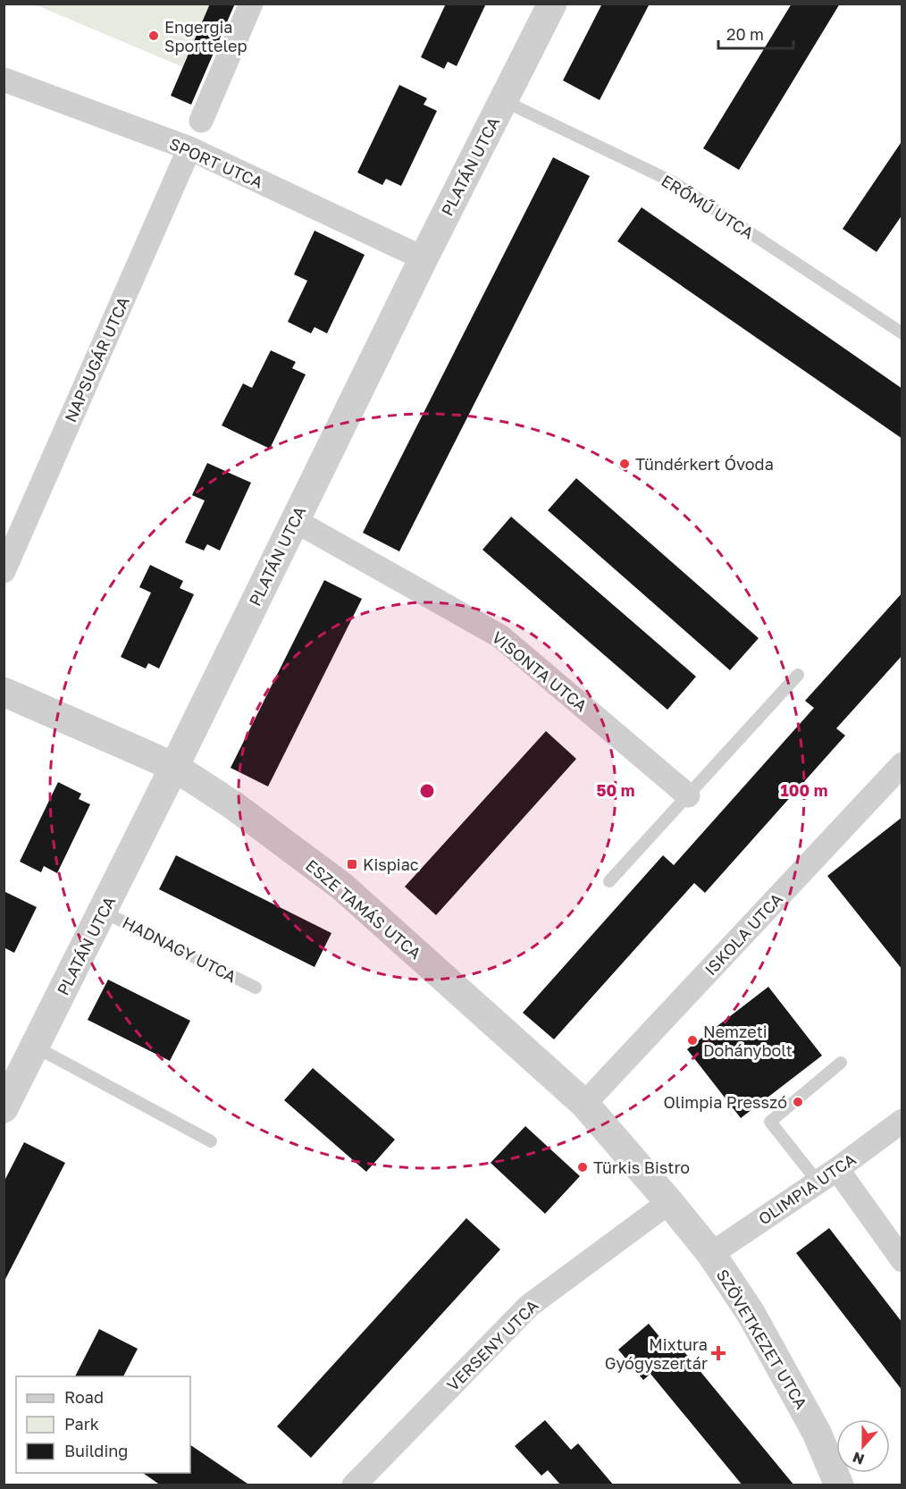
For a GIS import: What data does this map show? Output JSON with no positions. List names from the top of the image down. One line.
{"streets":{"street":["SPORT UTCA","PLATÁN UTCA","NAPSUGÁR UTCA","VISONTA UTCA","ESZE TAMÁS UTCA","ISKOLA UTCA","OLIMPIA UTCA","SZÖVETKEZET UTCA","VERSENY UTCA"],"lane":["ERŐMŰ UTCA","HADNAGY UTCA"]},"crossings":[["SPORT UTCA","PLATÁN UTCA"],["SPORT UTCA","NAPSUGÁR UTCA"],["PLATÁN UTCA","ERŐMŰ UTCA"],["PLATÁN UTCA","VISONTA UTCA"],["PLATÁN UTCA","ESZE TAMÁS UTCA"],["PLATÁN UTCA","HADNAGY UTCA"],["ESZE TAMÁS UTCA","ISKOLA UTCA"],["ESZE TAMÁS UTCA","SZÖVETKEZET UTCA"],["ESZE TAMÁS UTCA","VERSENY UTCA"],["OLIMPIA UTCA","SZÖVETKEZET UTCA"],["SZÖVETKEZET UTCA","VERSENY UTCA"]],"places":{"other":["Engergia Sporttelep","Tündérkert Óvoda","Nemzeti Dohánybolt","Olimpia Presszó","Türkis Bistro"],"transit":["Kispiac"],"health":["Mixtura Gyógyszertár"]},"legend":["Road","Park","Building"],"scale_bar":"20 m","north":"bottom","rings":["50 m","100 m"]}
